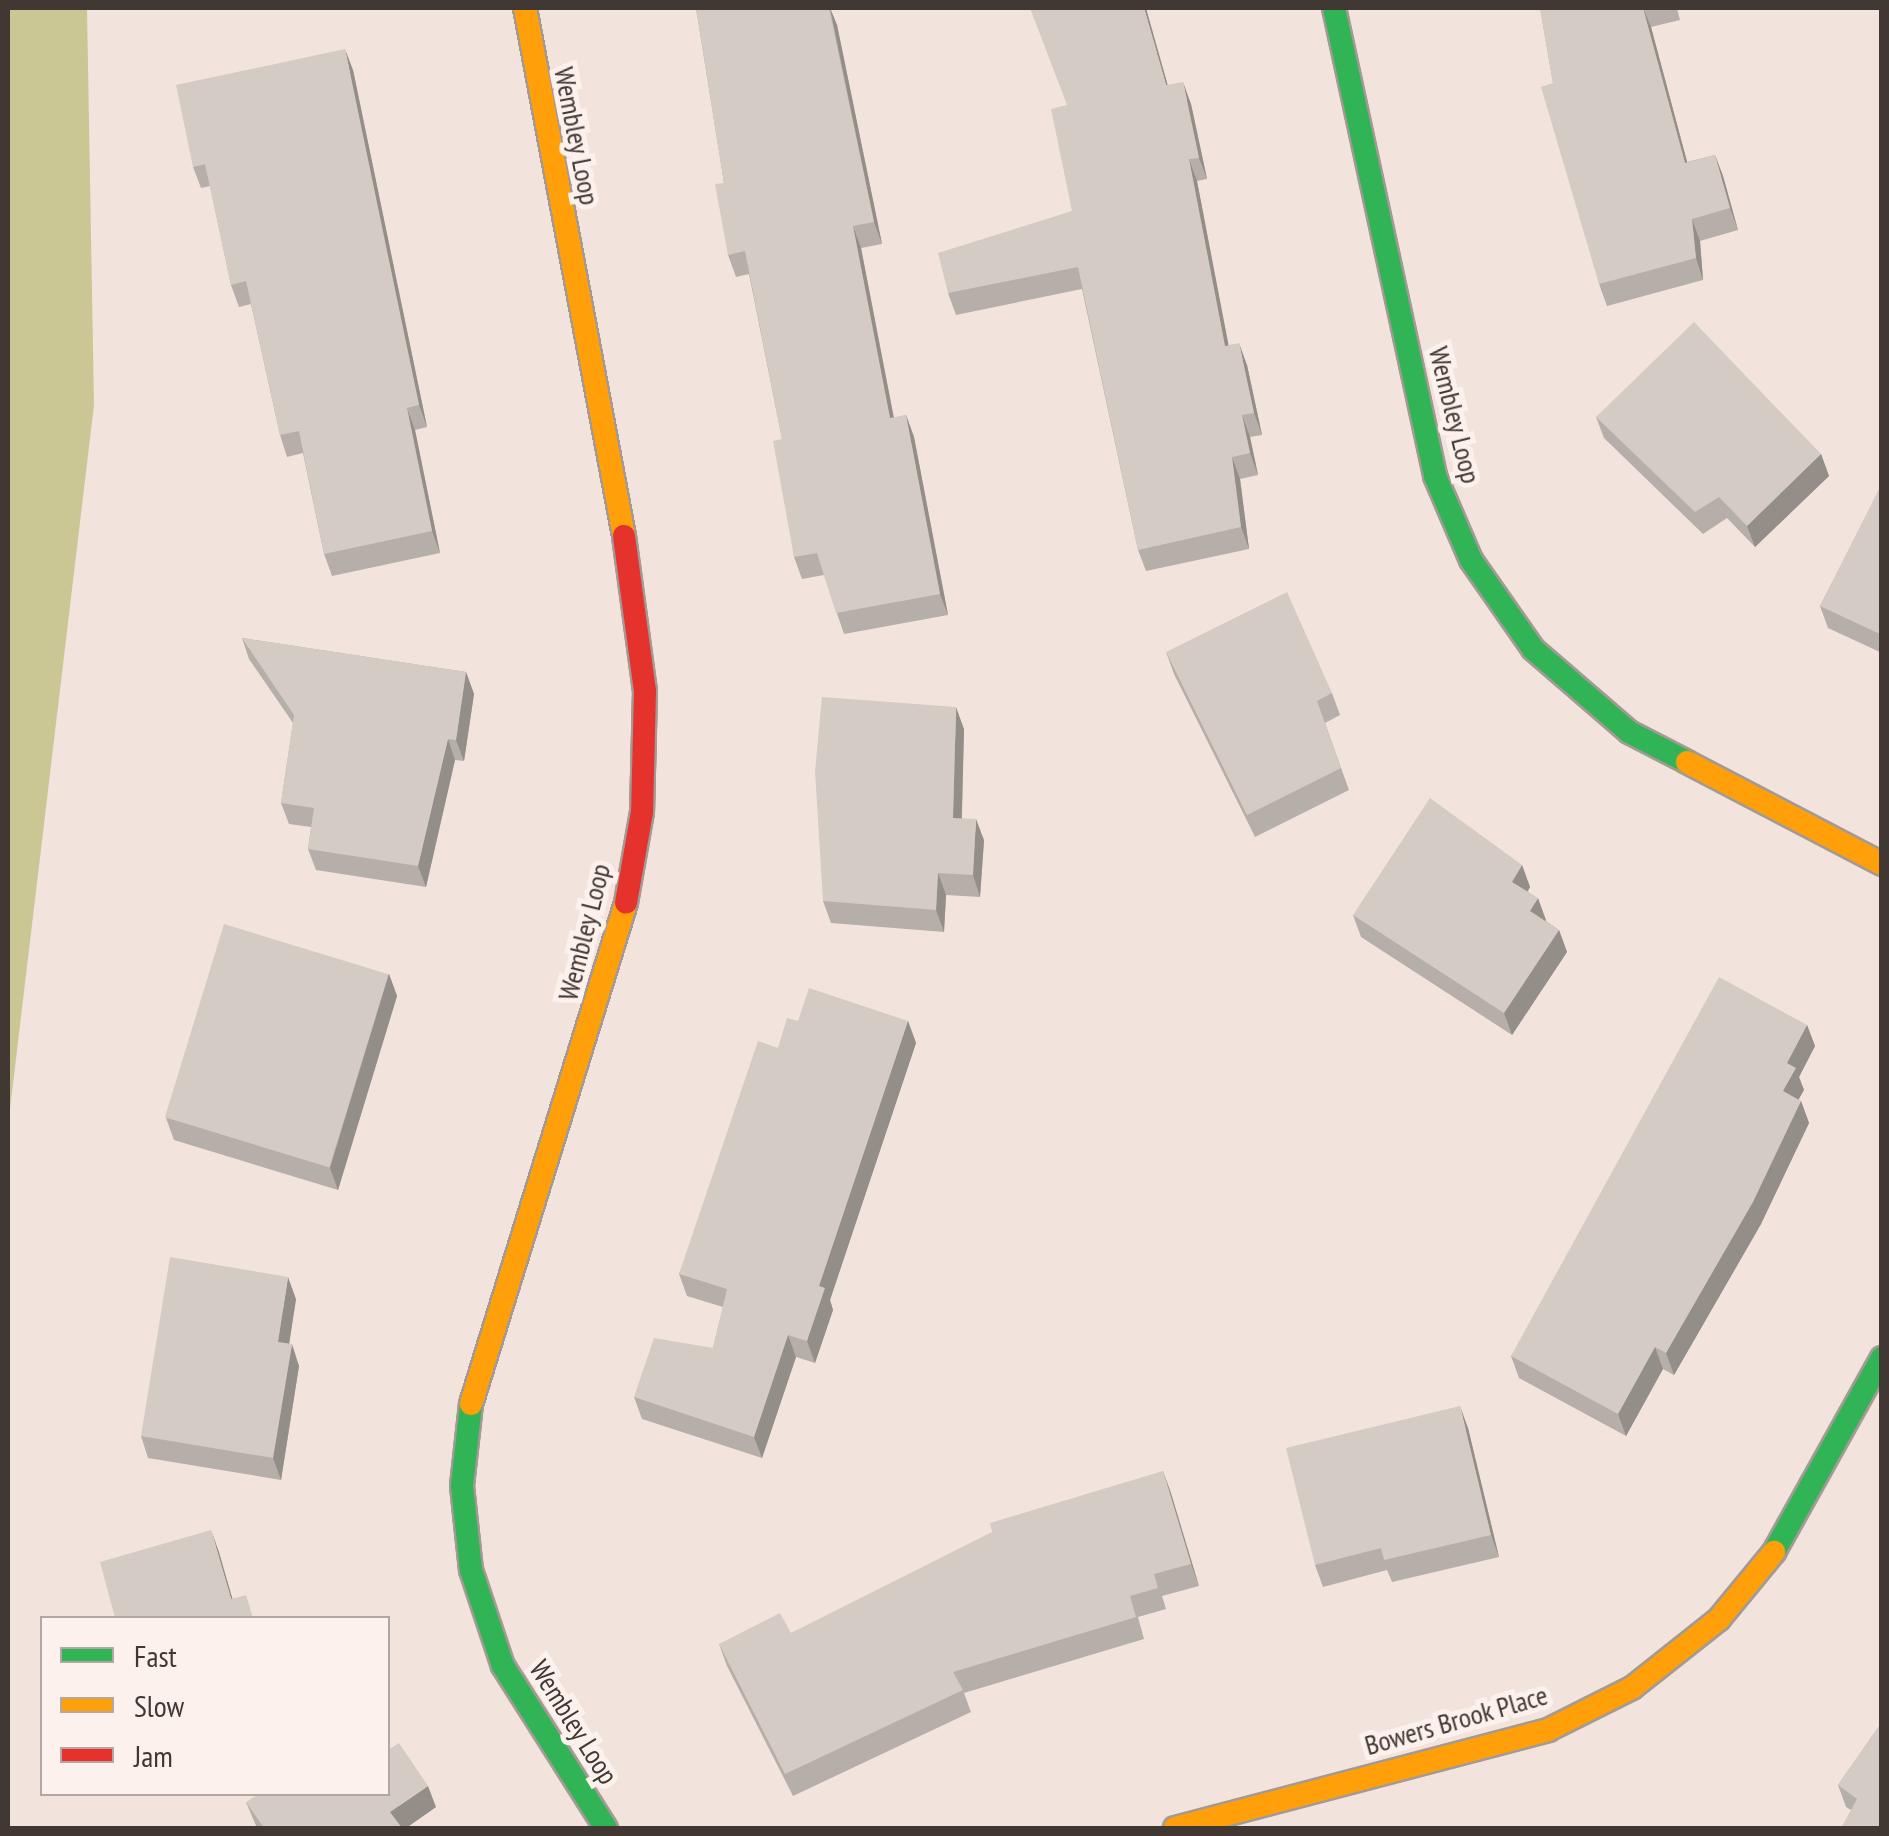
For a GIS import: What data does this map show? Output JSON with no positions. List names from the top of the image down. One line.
{"streets":{"street":["Wembley Loop","Bowers Brook Place"]},"legend":["Fast","Slow","Jam"]}
